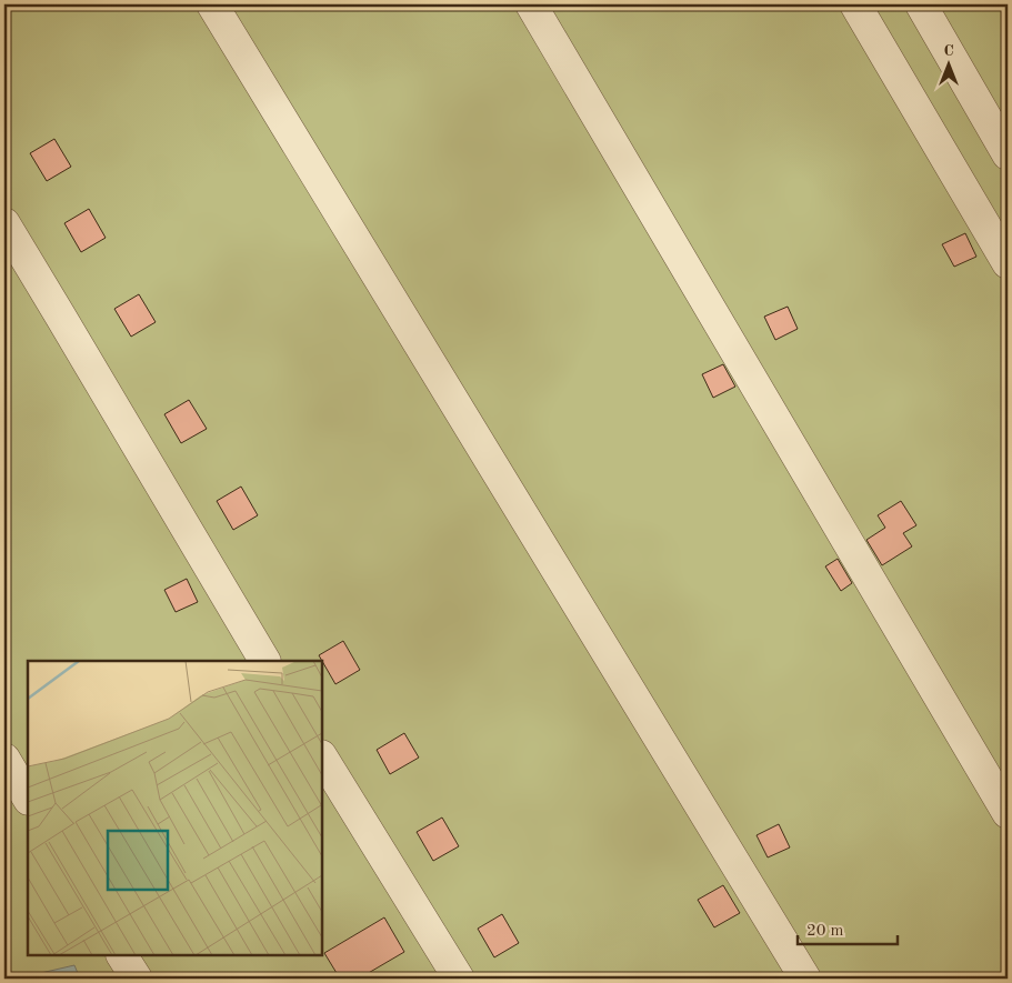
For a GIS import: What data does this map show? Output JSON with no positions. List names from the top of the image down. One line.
{"scale_bar":"20 m","north":"top"}
